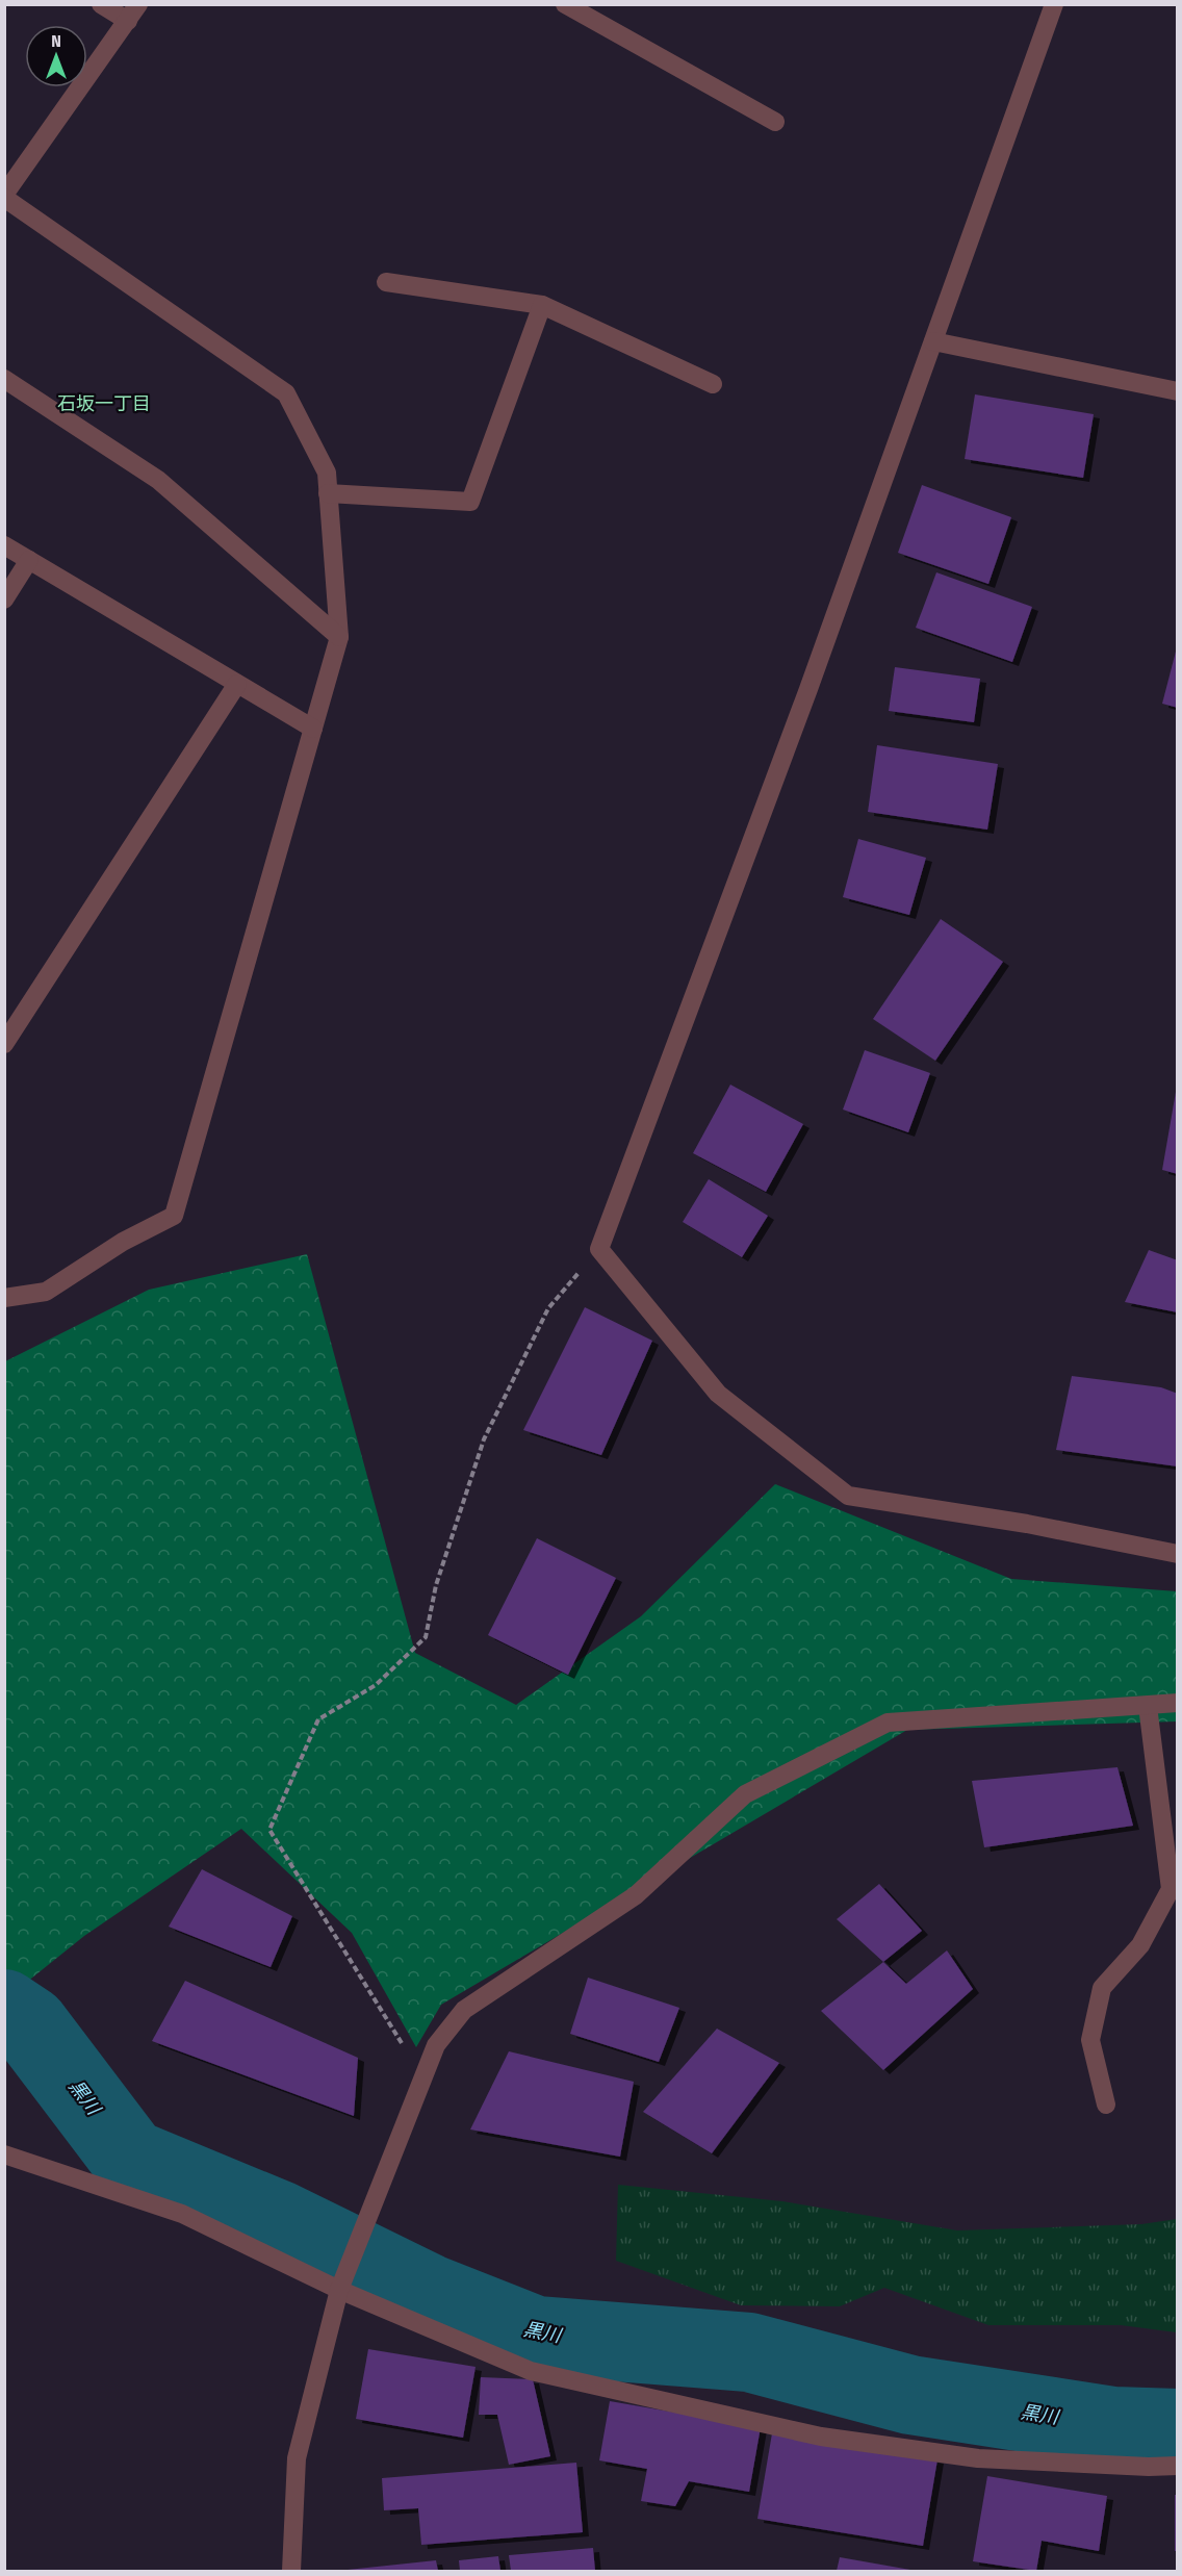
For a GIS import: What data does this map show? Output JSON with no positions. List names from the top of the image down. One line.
{"districts":["石坂一丁目"],"water":["黒川"],"north":"top"}
